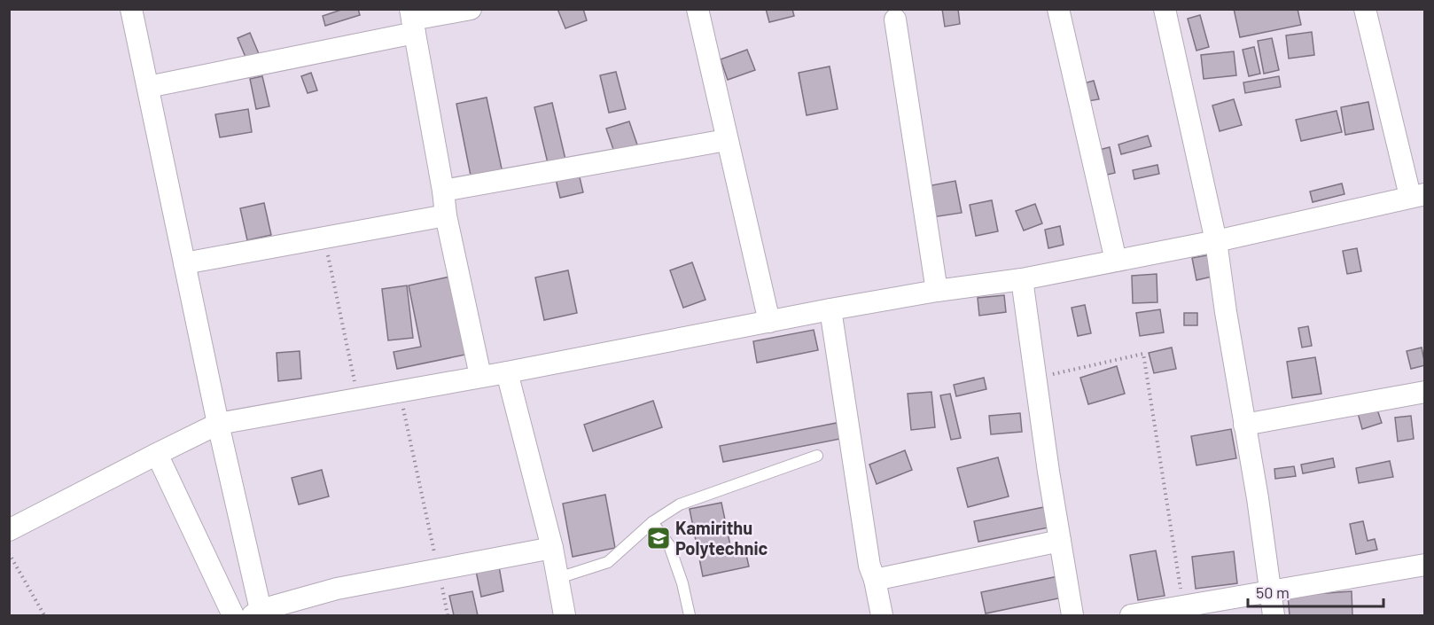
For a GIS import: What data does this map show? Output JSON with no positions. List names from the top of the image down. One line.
{"places":{"school or university":["Kamirithu Polytechnic"]},"scale_bar":"50 m"}
